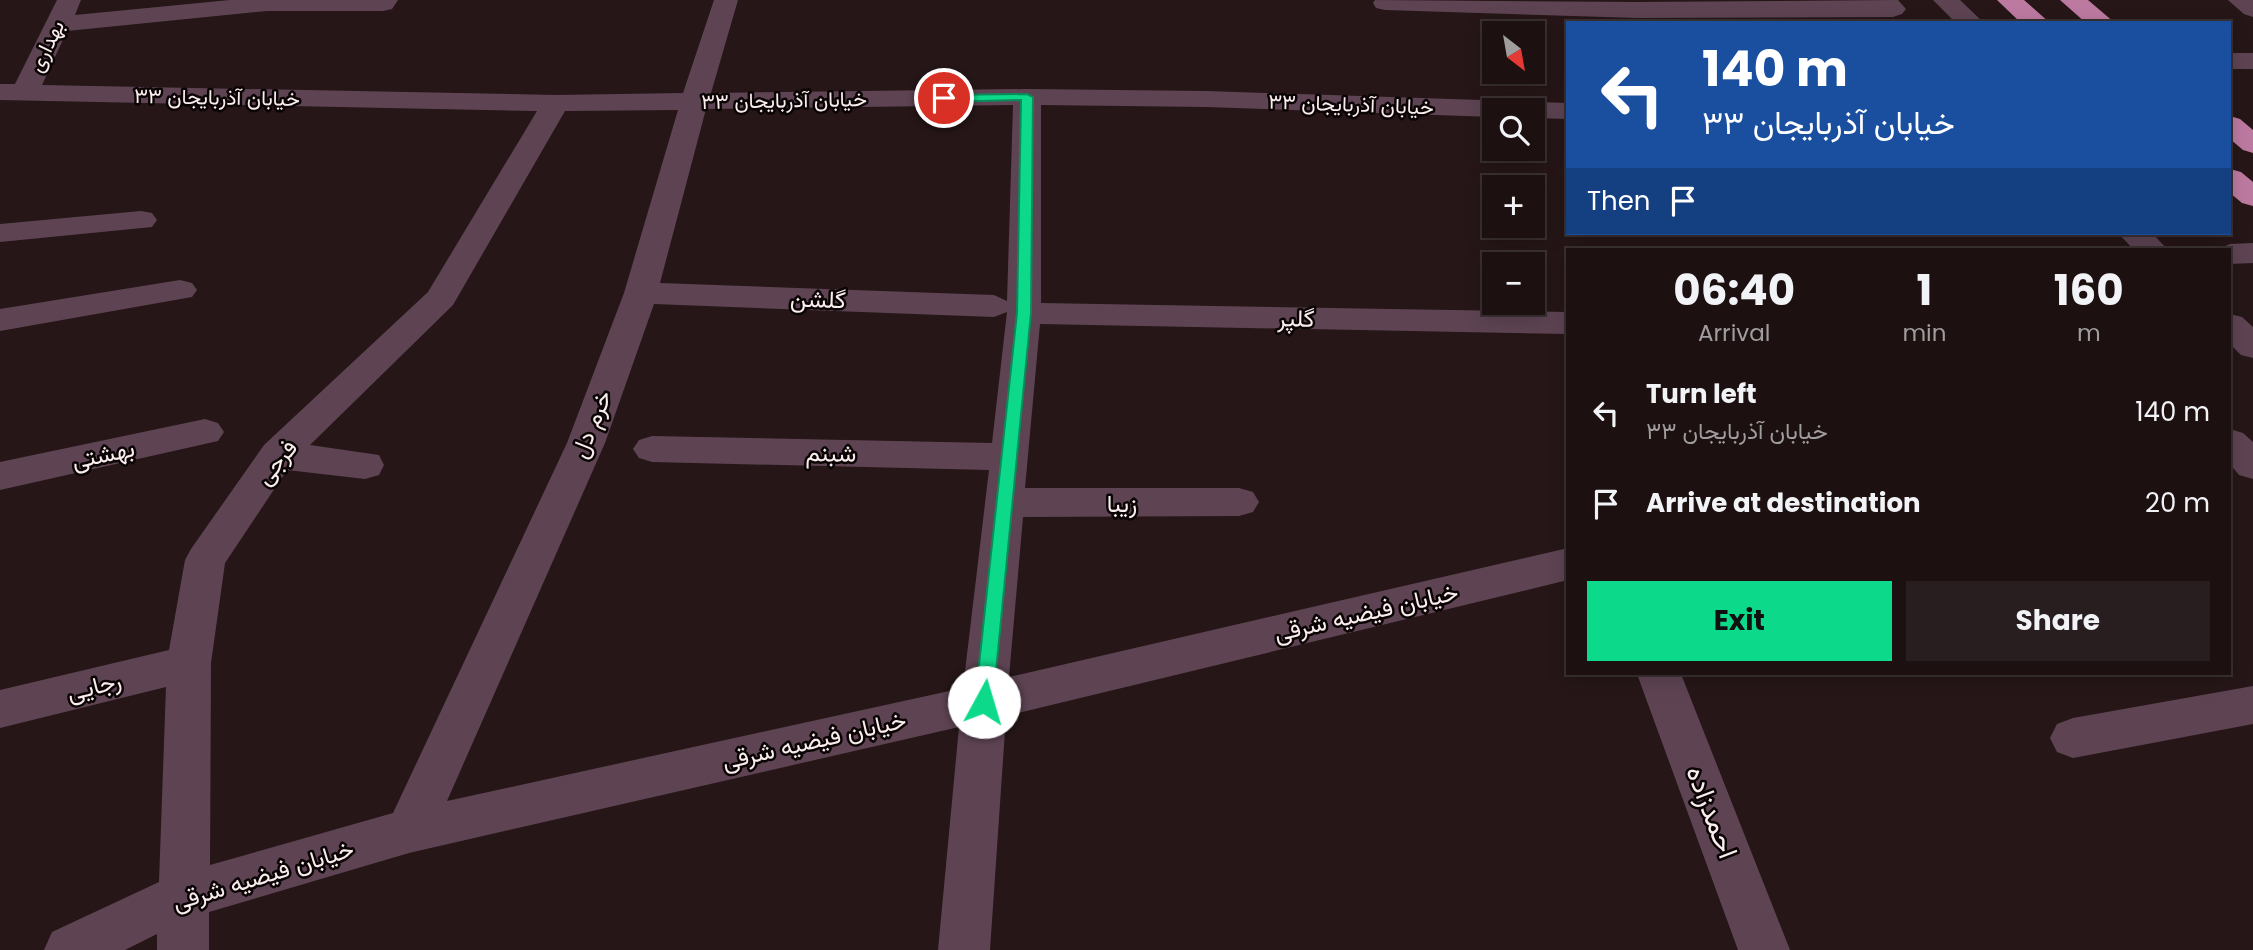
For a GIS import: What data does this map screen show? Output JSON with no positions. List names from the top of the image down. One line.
{"streets":{"street":["بهداری","خیابان آذربایجان ۳۳","گلشن","گلپر","خرم دل","شبنم","بهشتی","فرجی","زیبا","خیابان فیضیه شرقی","رجایی","احمدزاده"]},"crossings":[["بهداری","خیابان آذربایجان ۳۳"],["خیابان آذربایجان ۳۳","خرم دل"],["خیابان آذربایجان ۳۳","فرجی"],["گلشن","گلپر"],["گلشن","خرم دل"],["خرم دل","خیابان فیضیه شرقی"],["فرجی","خیابان فیضیه شرقی"],["فرجی","رجایی"]],"north":"bottom right","page":{"map_buttons":["+","−"],"turn":["140 m","خیابان آذربایجان ۳۳"],"then":"Then","eta":["06:40","Arrival","1","min","160","m"],"list":[{"name":"Turn left","note":"خیابان آذربایجان ۳۳","value":"140 m"},{"name":"Arrive at destination","value":"20 m"}],"buttons":["Exit","Share"]}}
